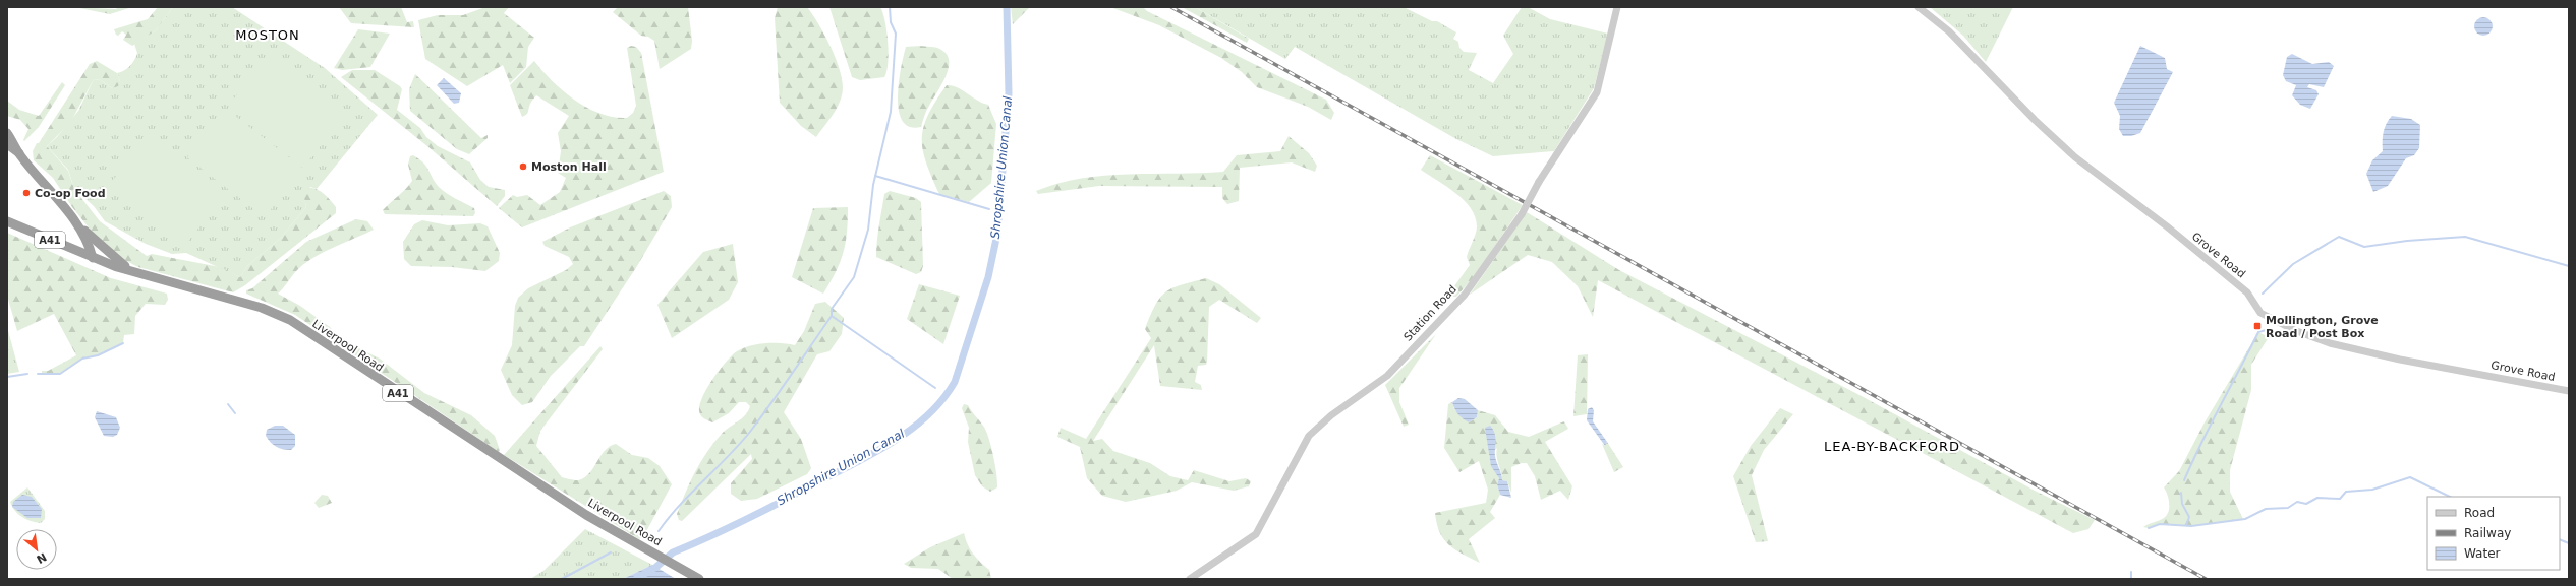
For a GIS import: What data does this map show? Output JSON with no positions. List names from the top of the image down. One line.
{"streets":{"highway":["A41","Liverpool Road"],"street":["Grove Road","Station Road"]},"crossings":[["A41","Liverpool Road"]],"districts":["MOSTON","LEA-BY-BACKFORD"],"water":["Shropshire Union Canal"],"places":{"other":["Moston Hall","Co-op Food"],"transit":["Mollington, Grove Road / Post Box"]},"legend":["Road","Railway","Water"],"north":"bottom right"}
